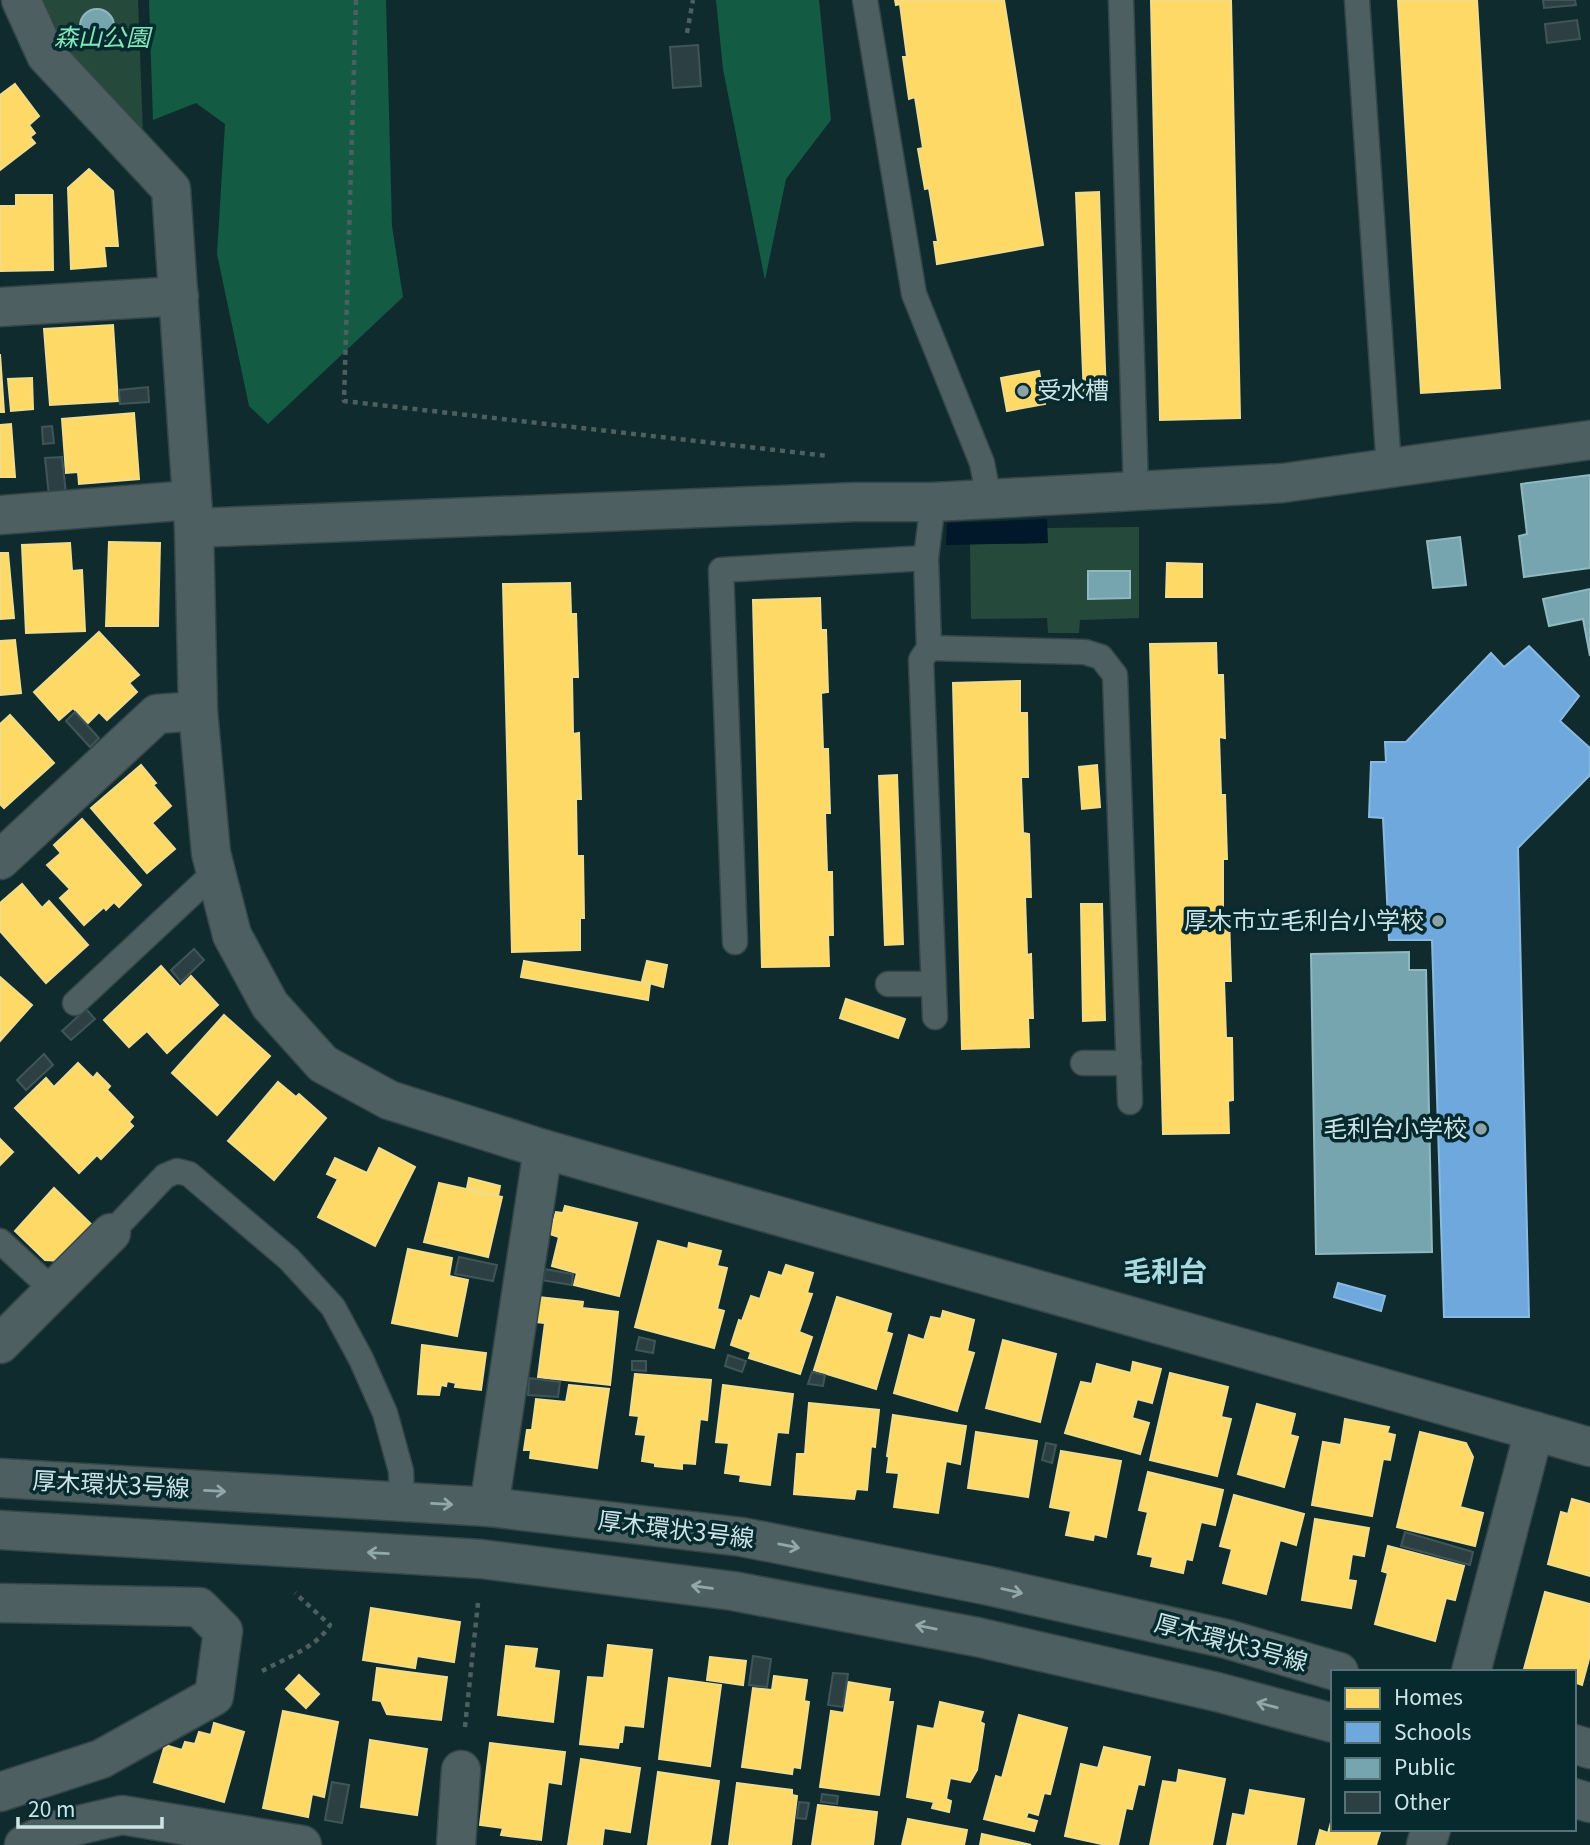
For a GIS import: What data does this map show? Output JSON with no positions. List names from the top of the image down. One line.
{"streets":{"street":["厚木環状3号線"]},"districts":["毛利台"],"parks":["森山公園"],"places":["受水槽","厚木市立毛利台小学校","毛利台小学校"],"legend":["Homes","Schools","Public","Other"],"scale_bar":"20 m"}
